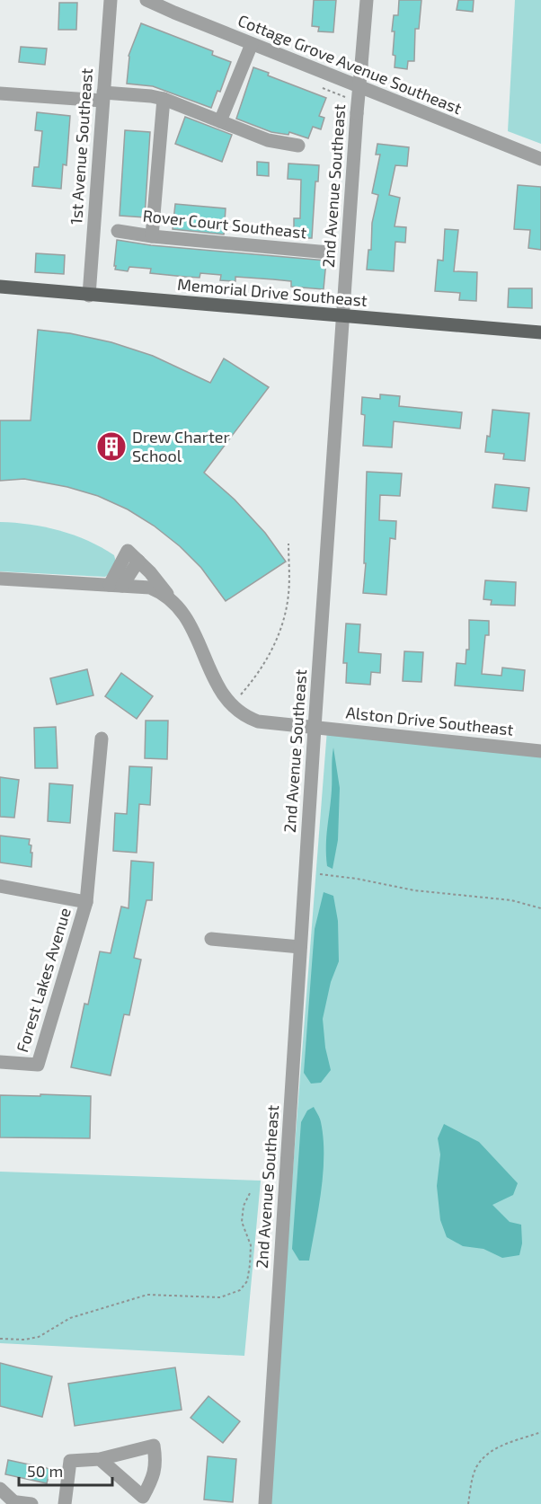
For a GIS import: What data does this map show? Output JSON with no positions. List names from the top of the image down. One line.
{"streets":{"main road":["Memorial Drive Southeast"],"street":["Cottage Grove Avenue Southeast","1st Avenue Southeast","2nd Avenue Southeast","Rover Court Southeast","Alston Drive Southeast","Forest Lakes Avenue"]},"crossings":[["1st Avenue Southeast","Memorial Drive Southeast"],["2nd Avenue Southeast","Memorial Drive Southeast"],["2nd Avenue Southeast","Alston Drive Southeast"]],"places":{"building":["Drew Charter School"]},"scale_bar":"50 m"}
